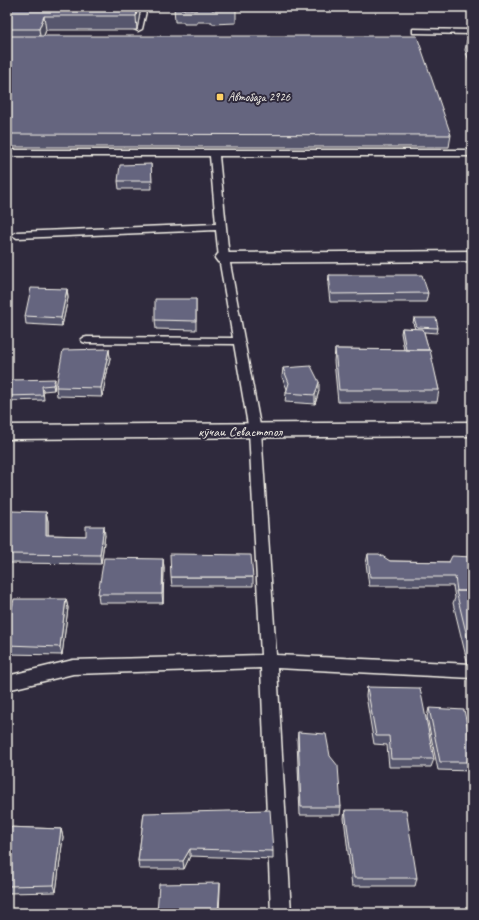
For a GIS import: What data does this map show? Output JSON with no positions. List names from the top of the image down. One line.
{"streets":{"street":["кӯчаи Севастопол"]},"places":{"transit":["Автобаза 2926"]}}
